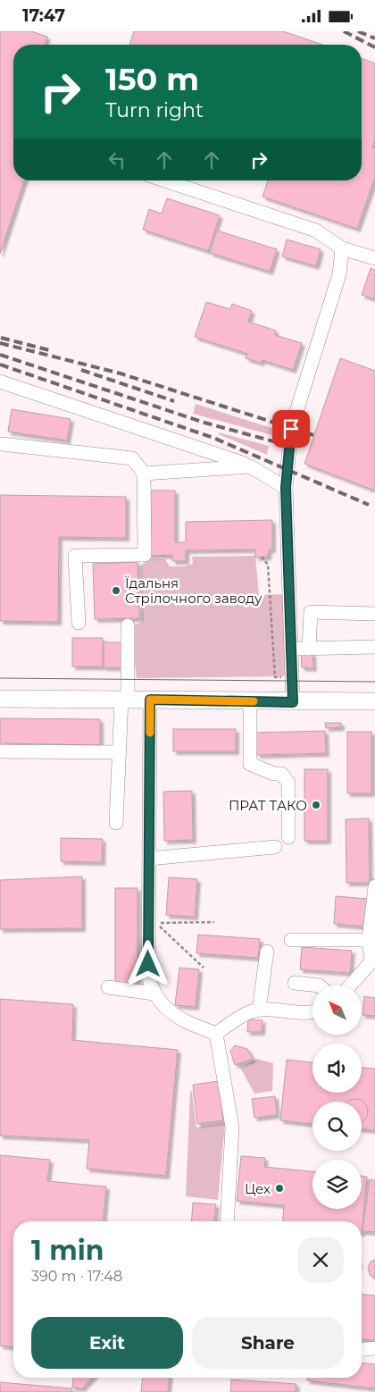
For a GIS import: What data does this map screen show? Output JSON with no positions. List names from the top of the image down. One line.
{"places":["Їдальня Стрілочного заводу","ПРАТ ТАКО","Цех"],"north":"top left","page":{"status":"17:47","turn":["150 m","Turn right"],"heading":["1 min","390 m · 17:48"],"buttons":["Exit","Share"]}}
